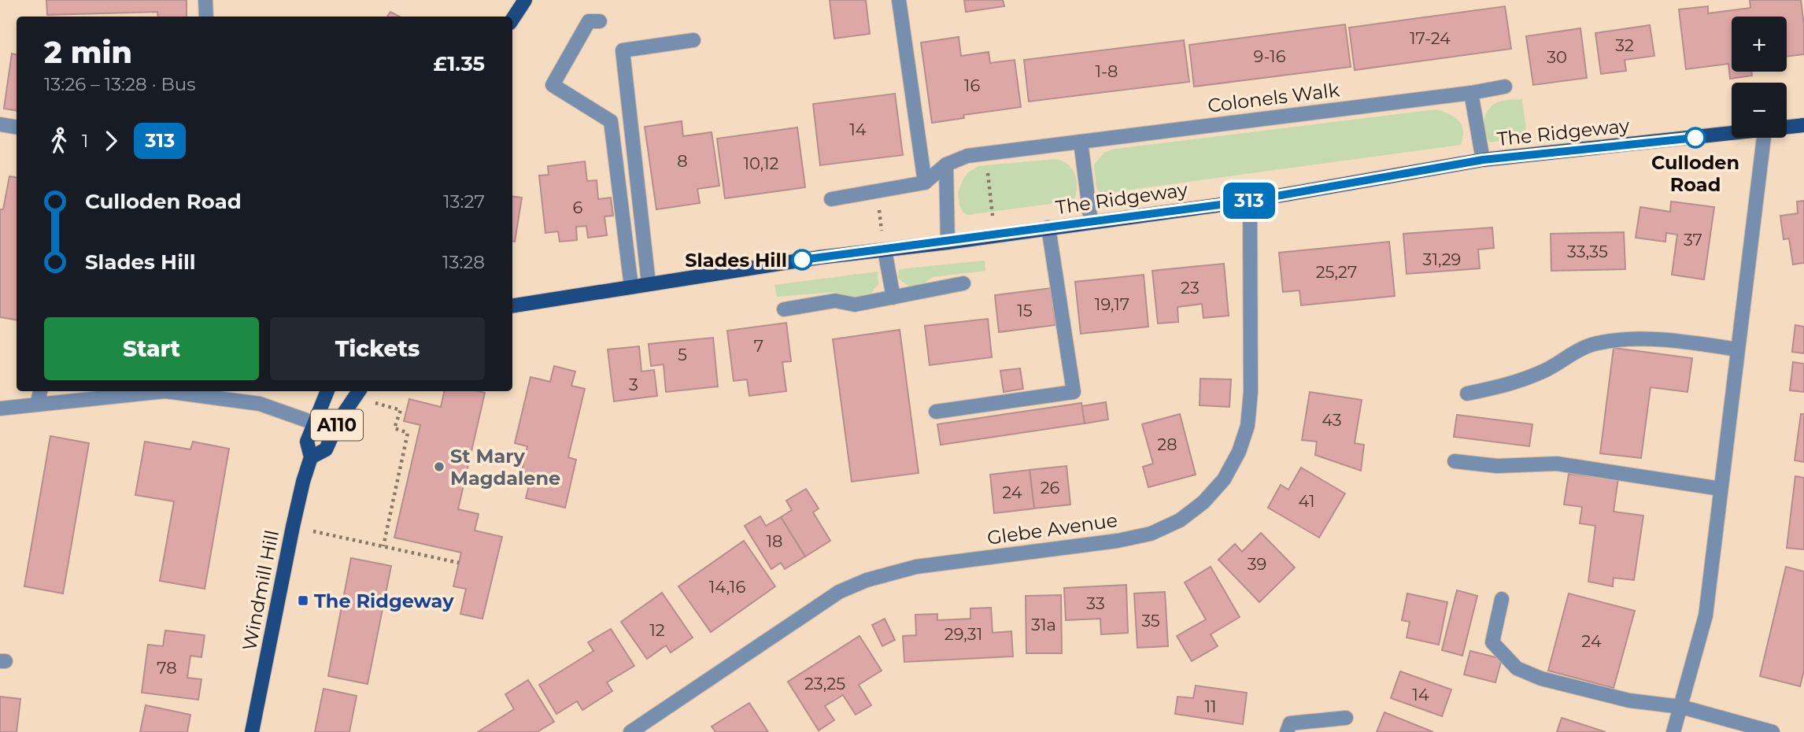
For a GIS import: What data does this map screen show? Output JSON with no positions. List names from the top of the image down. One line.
{"streets":{"main road":["The Ridgeway","A110","Windmill Hill"],"street":["Colonels Walk","Glebe Avenue"]},"crossings":[["The Ridgeway","Glebe Avenue"],["A110","Windmill Hill"]],"places":{"other":["Culloden Road","Slades Hill","St Mary Magdalene"],"transit":["The Ridgeway"]},"lines":["bus line 313"],"house_numbers":["17-24","32","9-16","30","1-8","16","14","8","10,12","6","37","33,35","31,29","25,27","23","19,17","15","7","5","3","43","28","26","24","41","18","39","14,16","33","35","31a","12","29,31","24","78","23,25","14","11"],"page":{"on_map":"313","map_buttons":["+","−"],"heading":["2 min","13:26 – 13:28 · Bus","£1.35"],"legs":["1","313"],"list":[{"name":"Culloden Road","value":"13:27"},{"name":"Slades Hill","value":"13:28"}],"buttons":["Start","Tickets"]}}
